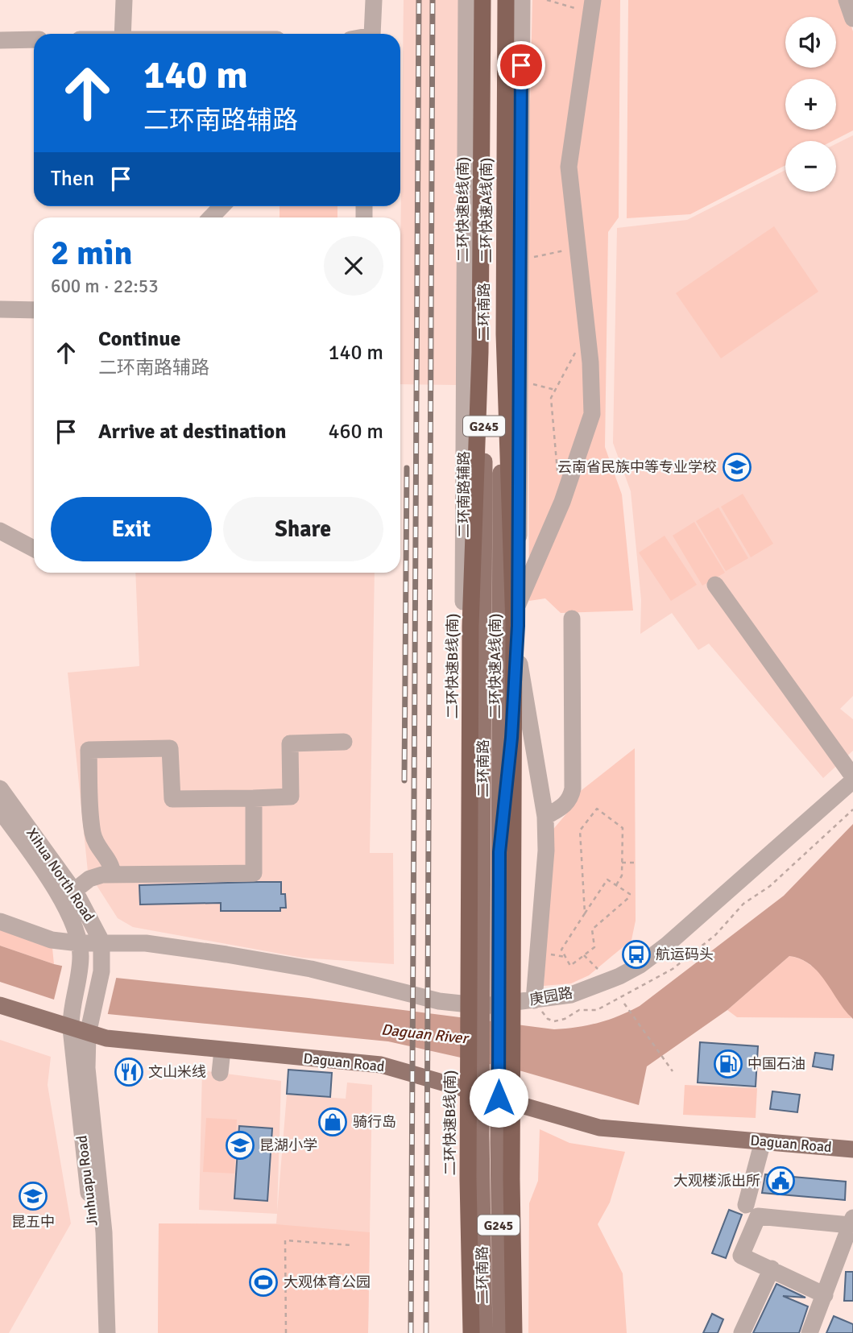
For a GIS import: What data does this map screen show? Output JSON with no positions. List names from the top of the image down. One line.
{"streets":{"highway":["二环快速B线(南)","二环快速A线(南)"],"main road":["二环南路","G245","Daguan Road"],"street":["二环南路辅路","Xihua North Road","庚园路","Jinhuapu Road"]},"crossings":[["二环快速B线(南)","二环南路"],["二环快速A线(南)","二环南路"],["二环南路","二环南路辅路"],["Xihua North Road","庚园路"],["Xihua North Road","Daguan Road"],["Xihua North Road","Jinhuapu Road"],["Daguan Road","Jinhuapu Road"]],"water":["Daguan River"],"places":{"school or university":["云南省民族中等专业学校","昆湖小学","昆五中"],"bus stop":["航运码头"],"fuel station":["中国石油"],"restaurant":["文山米线"],"shop":["骑行岛"],"public building":["大观楼派出所"],"sports":["大观体育公园"]},"page":{"map_buttons":["+","−"],"turn":["140 m","二环南路辅路"],"then":"Then","heading":["2 min","600 m · 22:53"],"list":[{"name":"Continue","note":"二环南路辅路","value":"140 m"},{"name":"Arrive at destination","value":"460 m"}],"buttons":["Exit","Share"]}}
